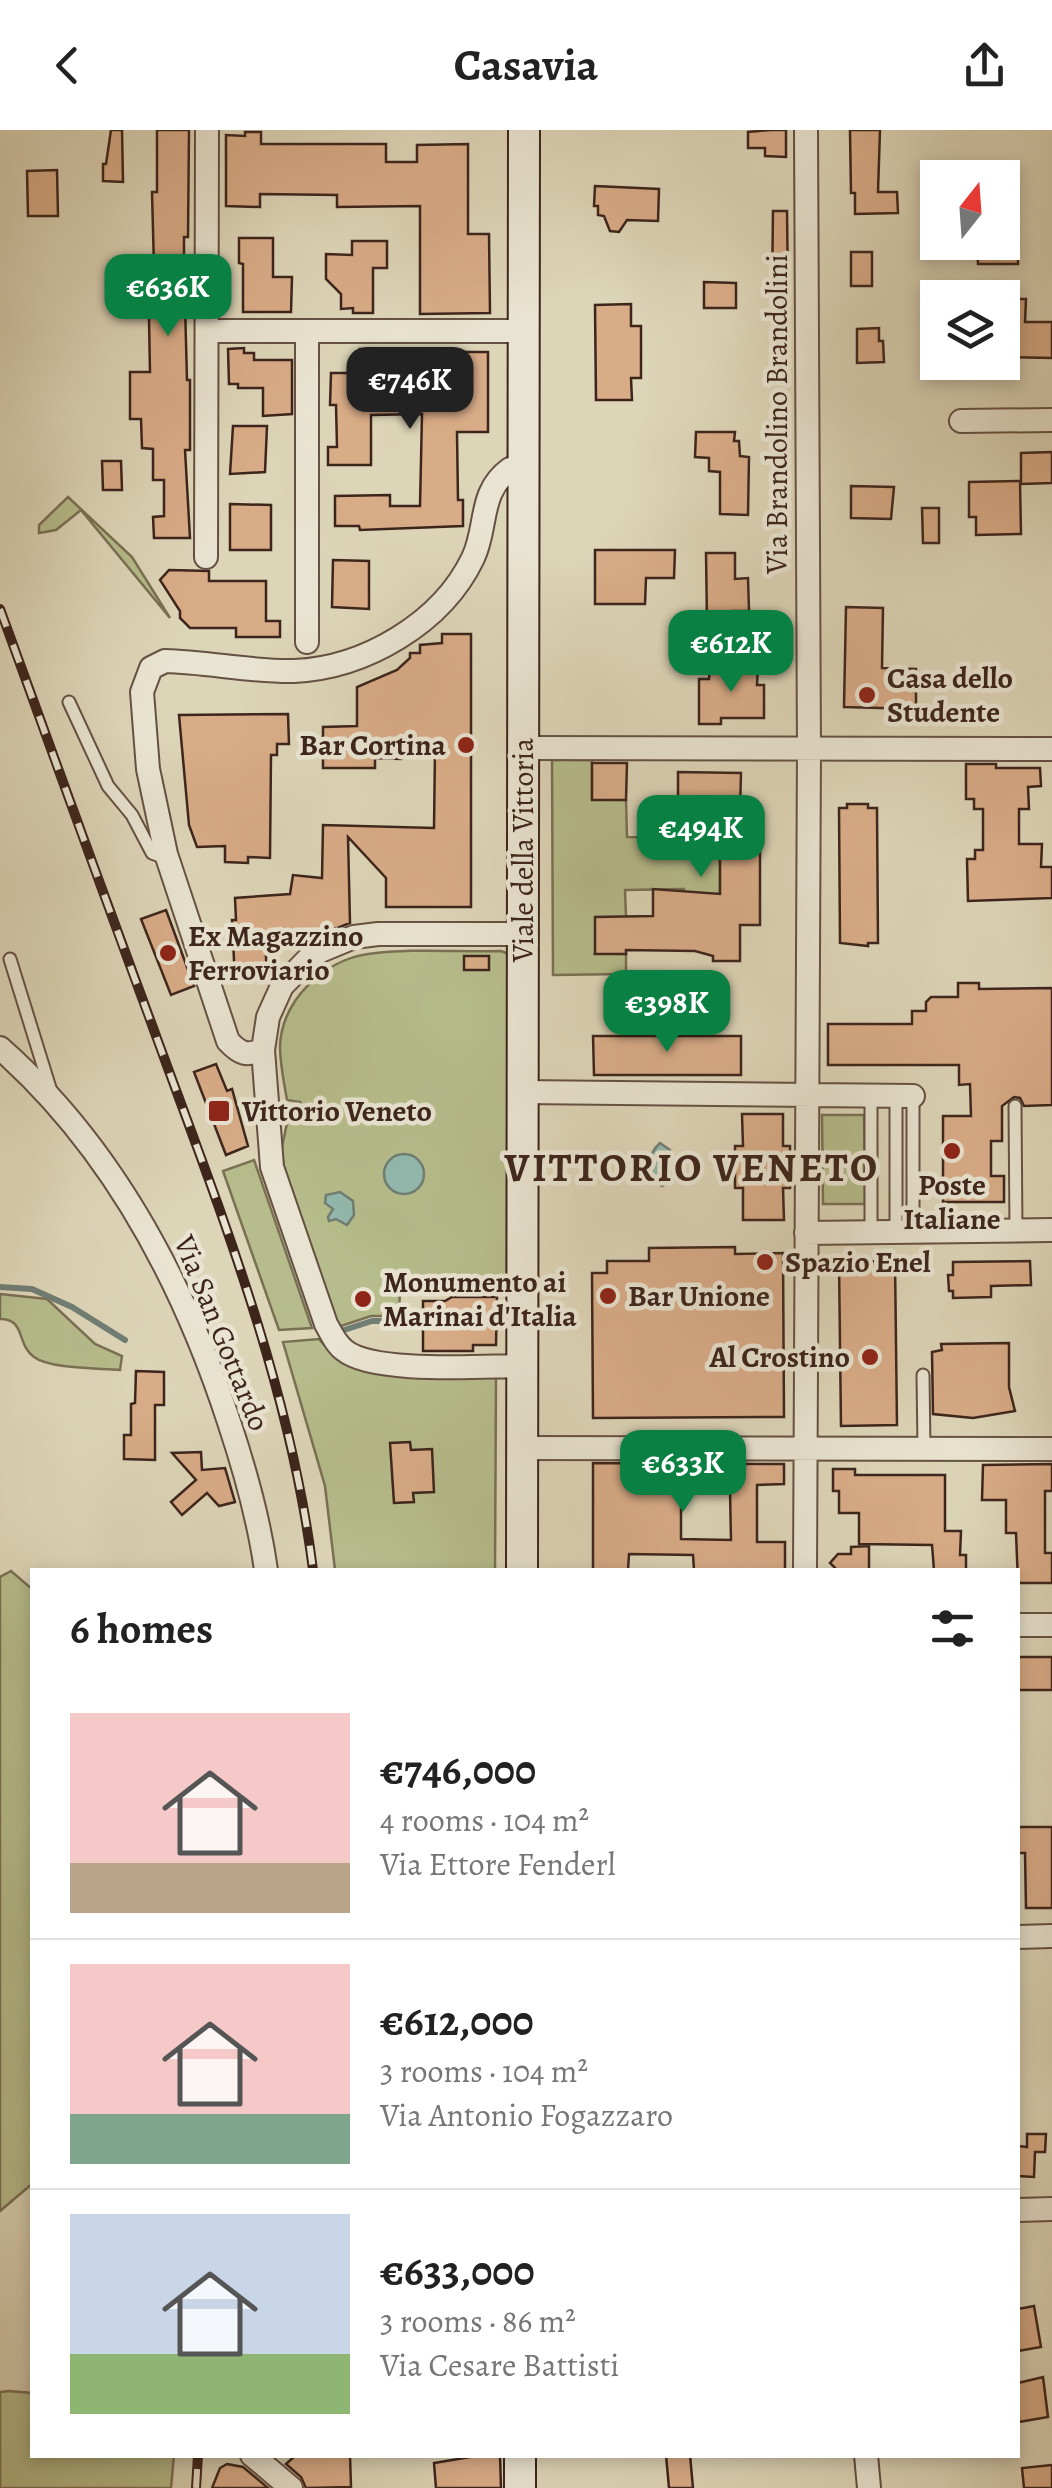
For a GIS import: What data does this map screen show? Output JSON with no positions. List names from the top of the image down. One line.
{"streets":{"street":["Via Brandolino Brandolini","Viale della Vittoria","Via San Gottardo"]},"districts":["VITTORIO VENETO"],"places":{"other":["Casa dello Studente","Bar Cortina","Ex Magazzino Ferroviario","Poste Italiane","Spazio Enel","Bar Unione","Monumento ai Marinai d'Italia","Al Crostino"],"transit":["Vittorio Veneto"]},"north":"top","page":{"header":"Casavia","price":["€636K","€746K","€612K","€494K","€398K","€633K"],"heading":"6 homes","list":[{"name":"€746,000","note":"4 rooms · 104 m² · Via Ettore Fenderl"},{"name":"€612,000","note":"3 rooms · 104 m² · Via Antonio Fogazzaro"},{"name":"€633,000","note":"3 rooms · 86 m² · Via Cesare Battisti"}]}}
